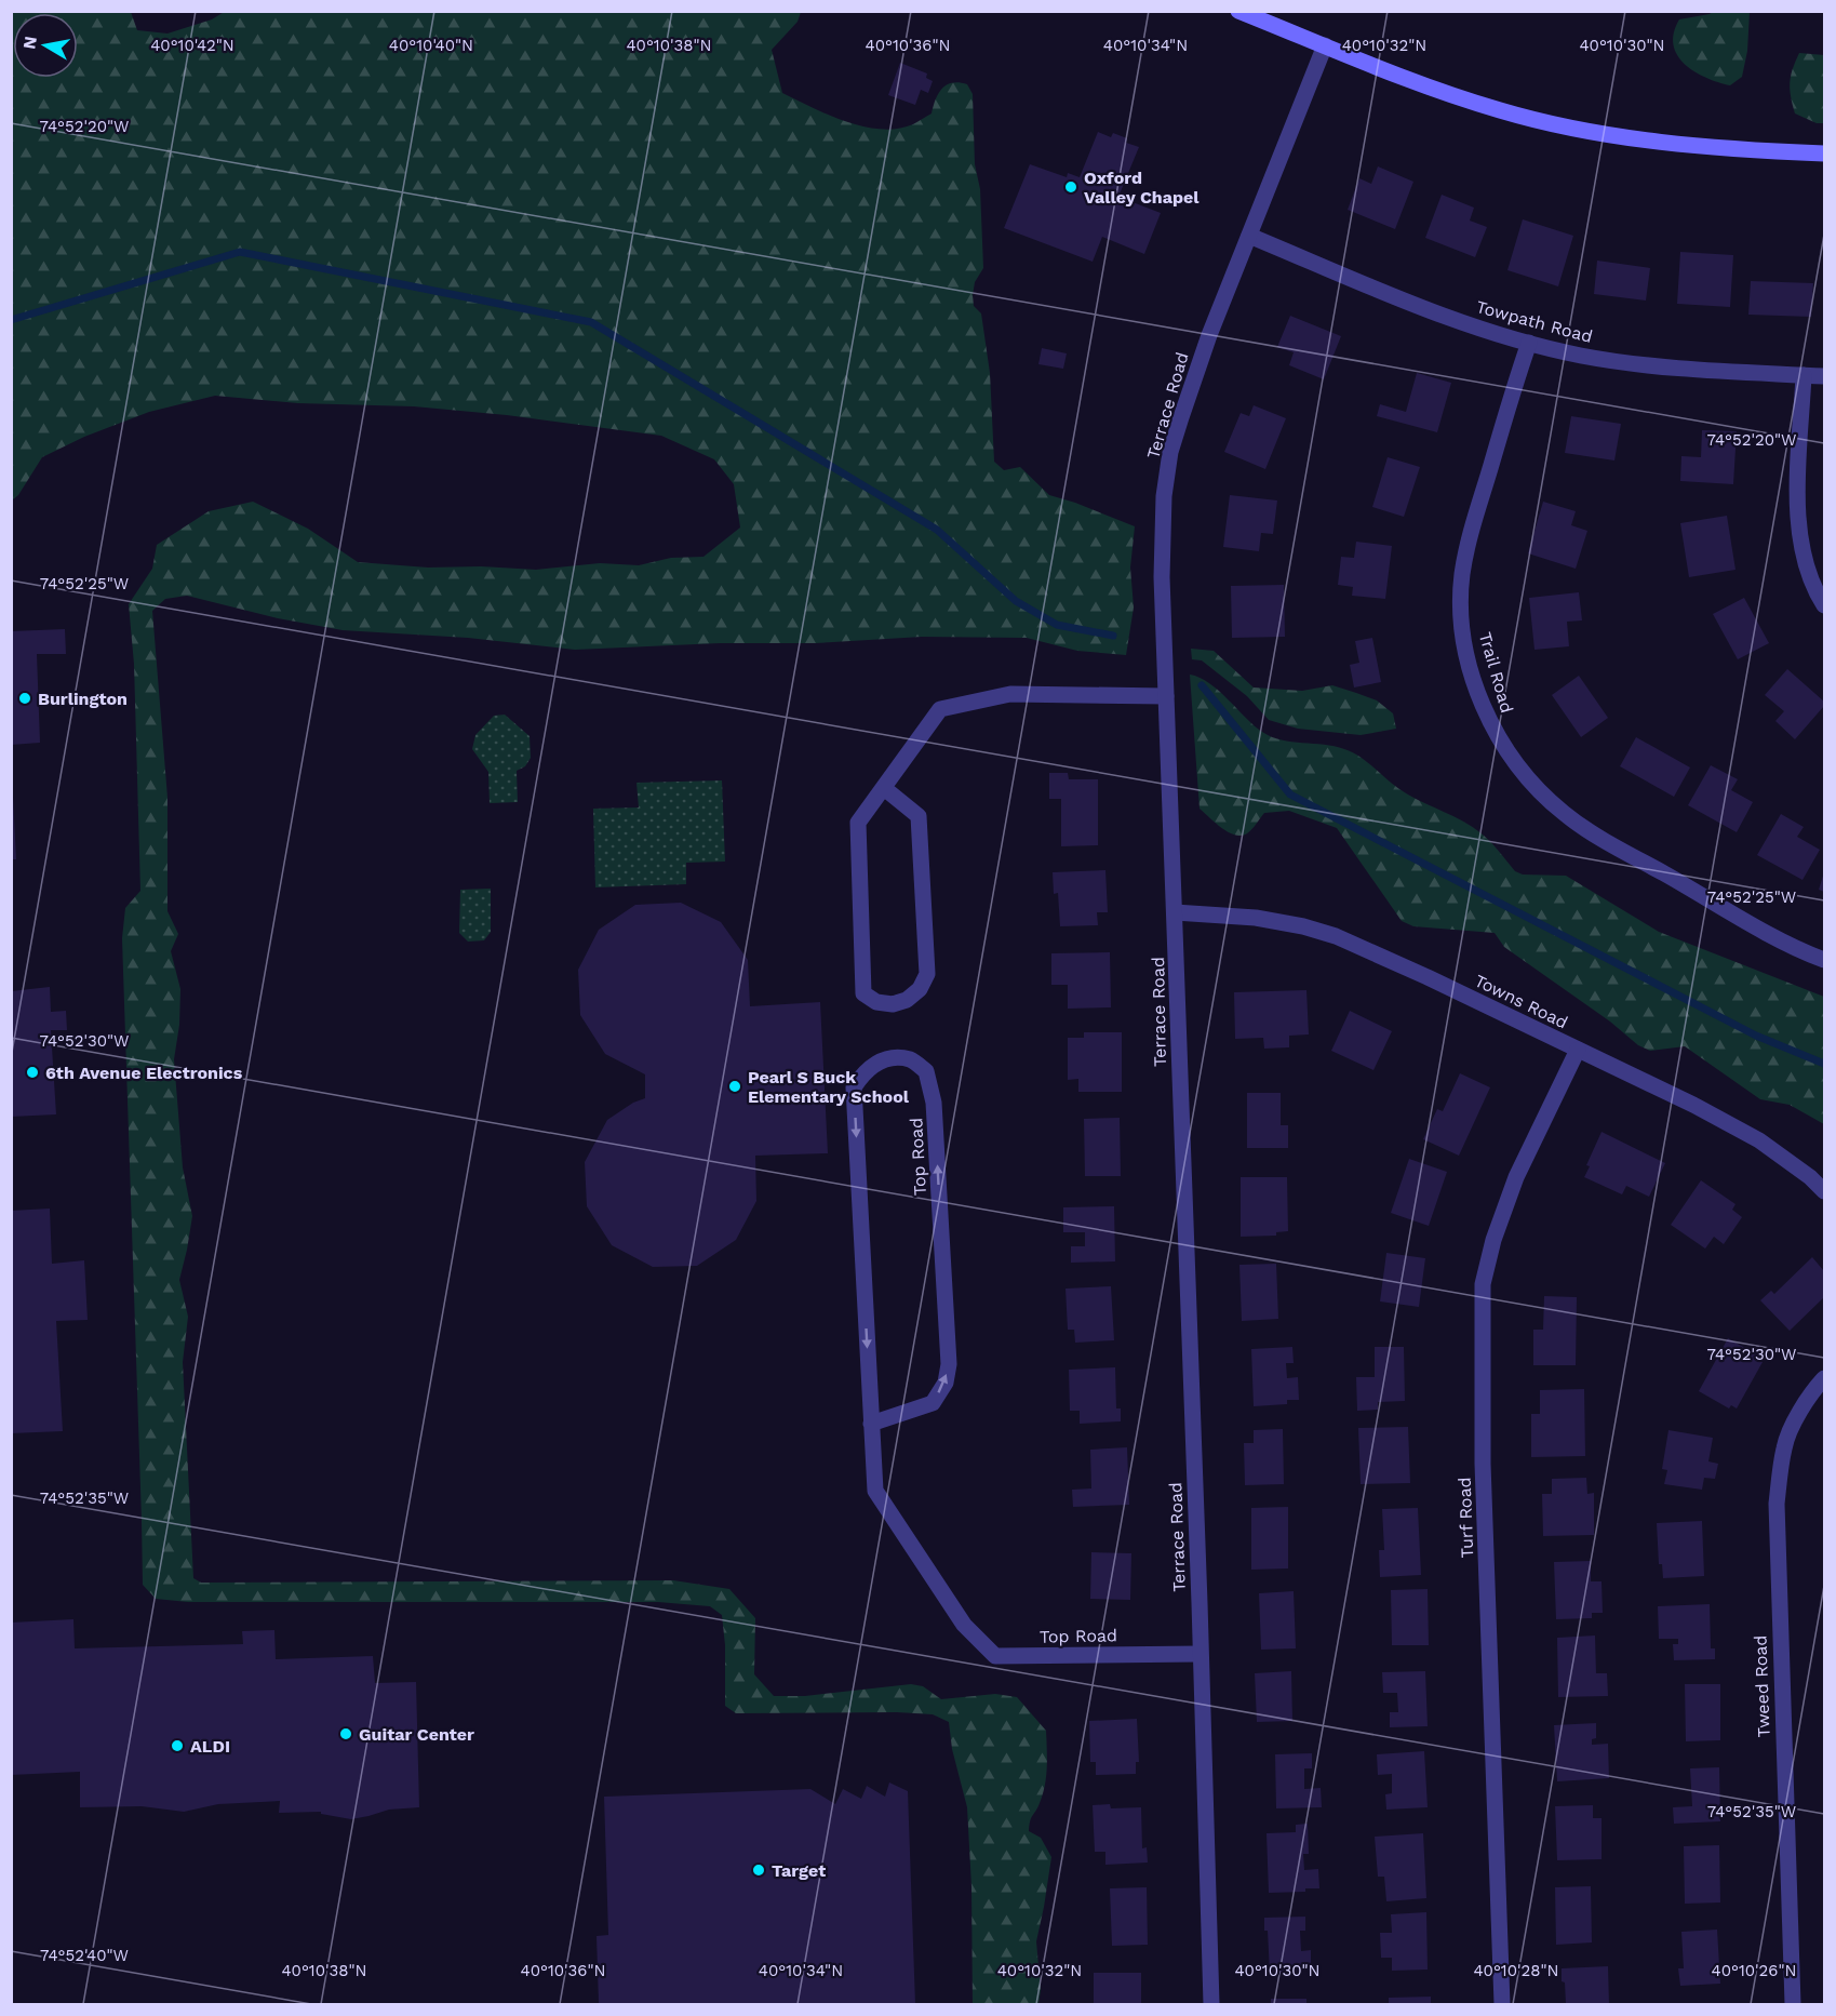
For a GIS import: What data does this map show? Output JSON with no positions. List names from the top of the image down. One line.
{"streets":{"street":["Towpath Road","Terrace Road","Trail Road","Towns Road","Top Road","Turf Road","Tweed Road"]},"crossings":[["Towpath Road","Terrace Road"],["Towpath Road","Trail Road"],["Terrace Road","Towns Road"],["Terrace Road","Top Road"],["Towns Road","Turf Road"]],"places":["Oxford Valley Chapel","Burlington","6th Avenue Electronics","Pearl S Buck Elementary School","Guitar Center","ALDI","Target"],"north":"left","coordinates":["40°10'42\"N","40°10'40\"N","40°10'38\"N","40°10'36\"N","40°10'34\"N","40°10'32\"N","40°10'30\"N","74°52'20\"W","74°52'25\"W","74°52'30\"W","74°52'35\"W","74°52'40\"W","40°10'28\"N","40°10'26\"N"]}
